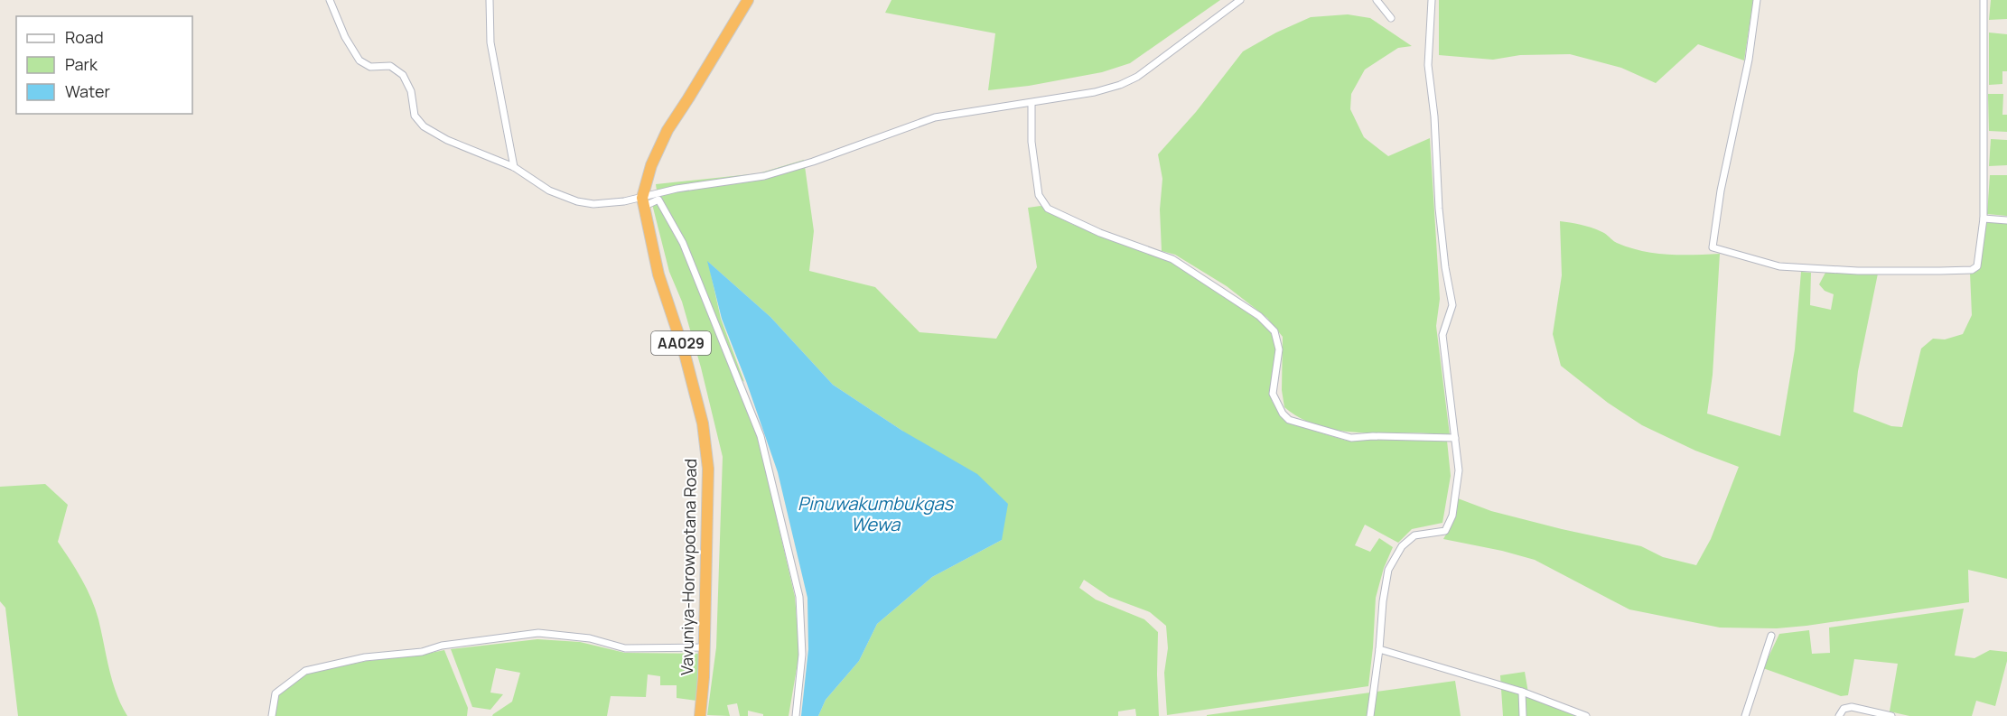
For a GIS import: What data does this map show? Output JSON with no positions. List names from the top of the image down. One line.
{"streets":{"highway":["AA029","Vavuniya-Horowpotana Road"]},"water":["Pinuwakumbukgas Wewa"],"legend":["Road","Park","Water"]}
